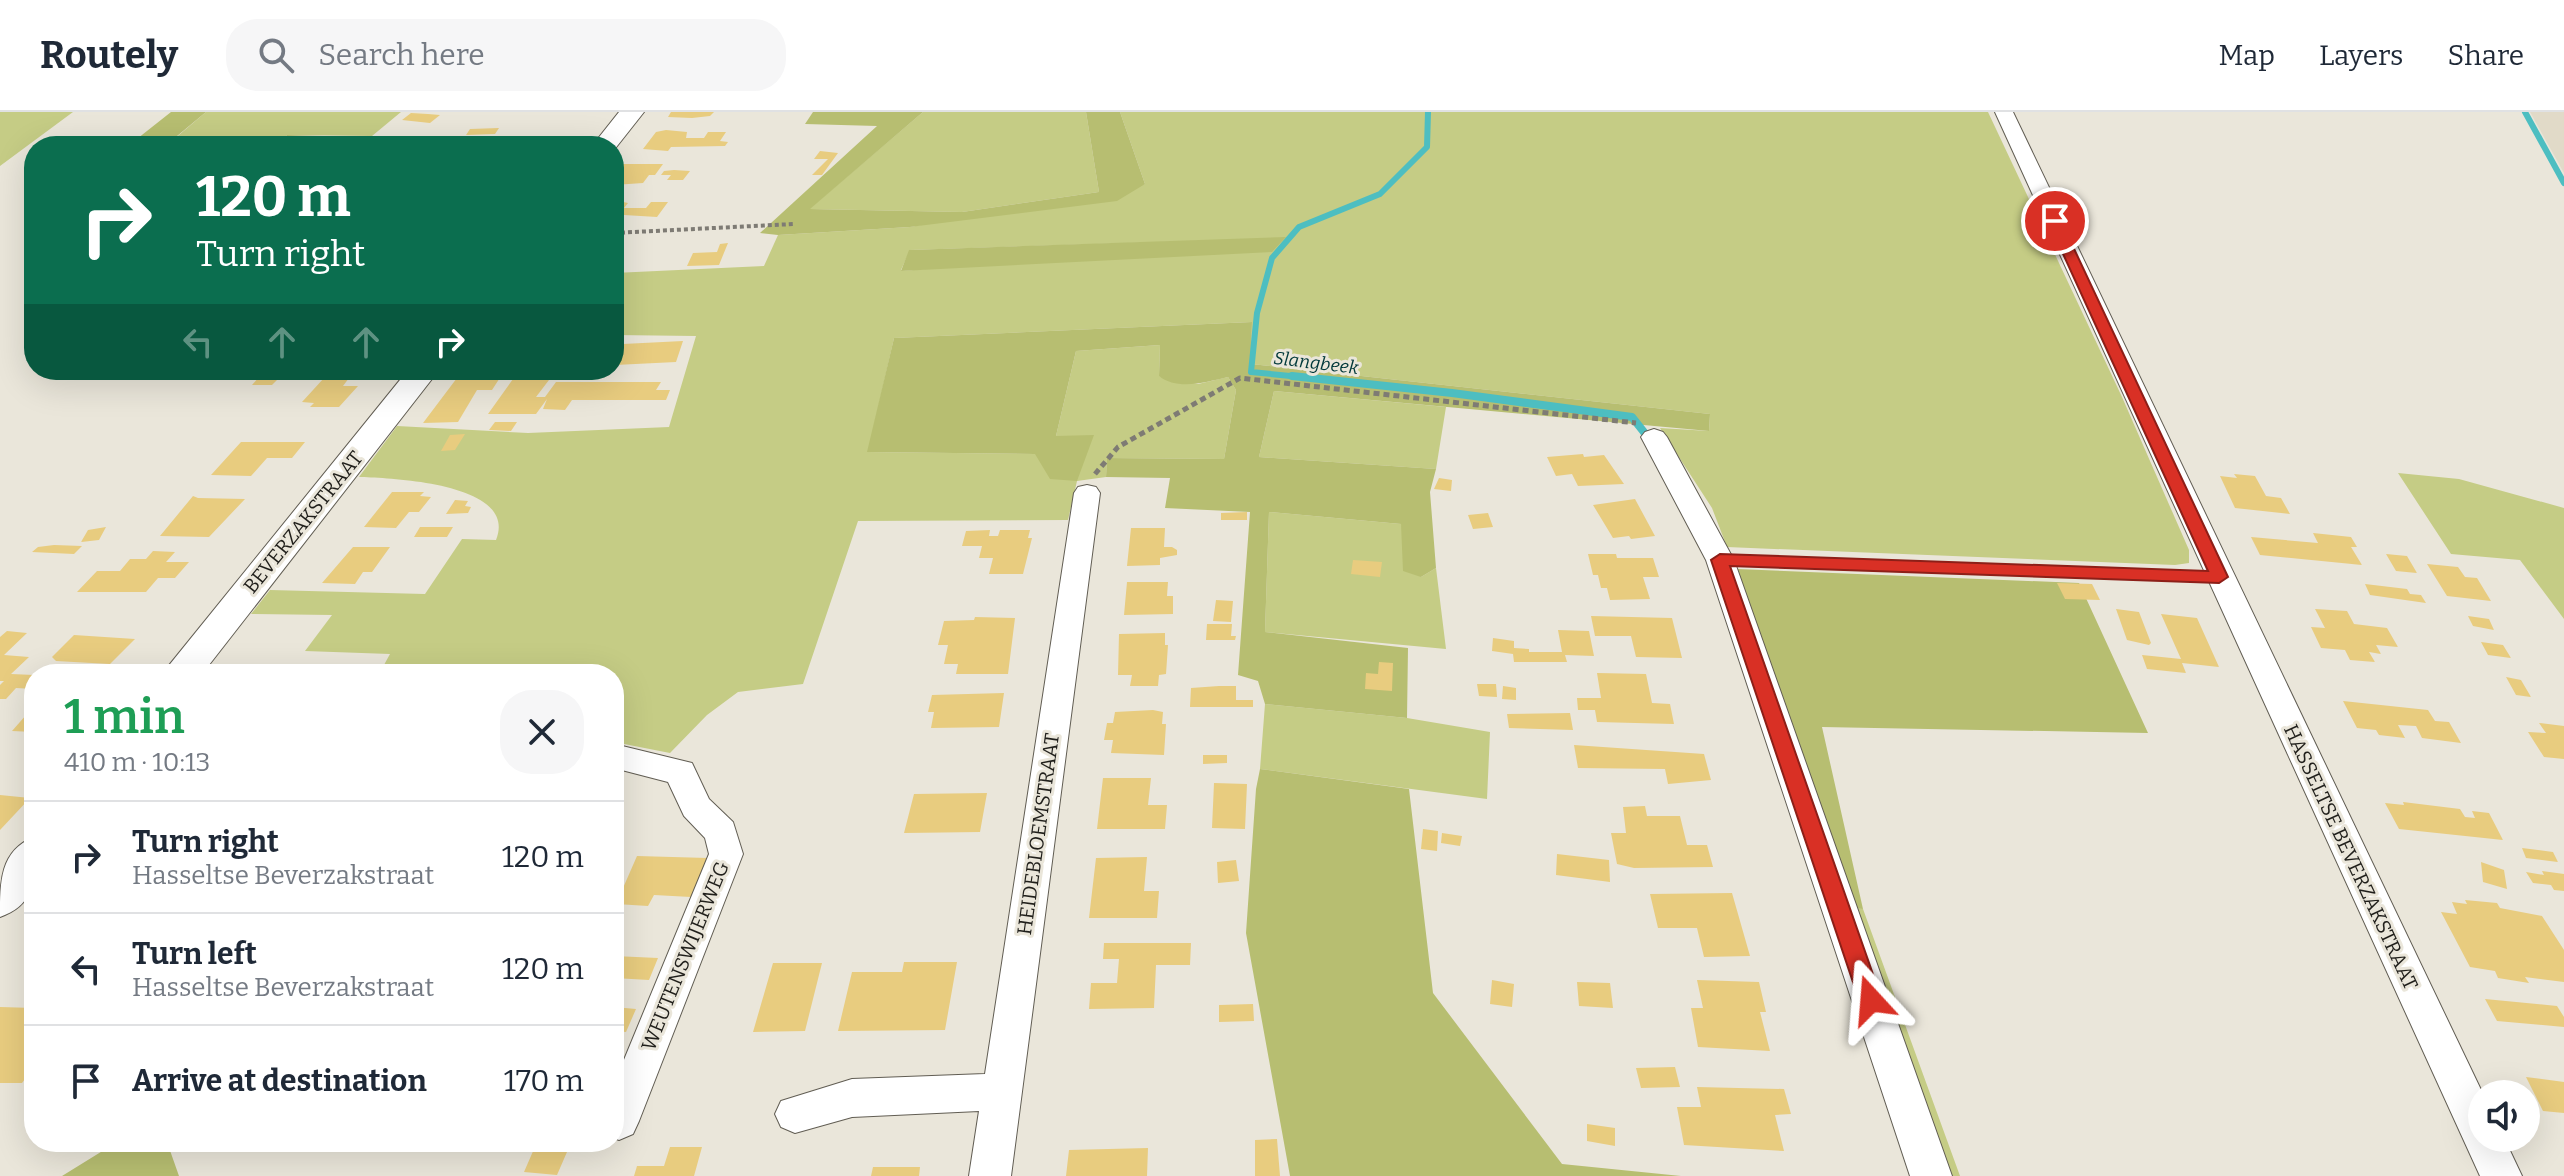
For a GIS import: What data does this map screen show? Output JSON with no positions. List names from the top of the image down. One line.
{"streets":{"street":["BEVERZAKSTRAAT","HEIDEBLOEMSTRAAT","HASSELTSE BEVERZAKSTRAAT","WEUTENSWIJERWEG"]},"water":["Slangbeek"],"page":{"header":"Routely","search":"Search here","nav":["Map","Layers","Share"],"turn":["120 m","Turn right"],"heading":["1 min","410 m · 10:13"],"list":[{"name":"Turn right","note":"Hasseltse Beverzakstraat","value":"120 m"},{"name":"Turn left","note":"Hasseltse Beverzakstraat","value":"120 m"},{"name":"Arrive at destination","value":"170 m"}]}}
